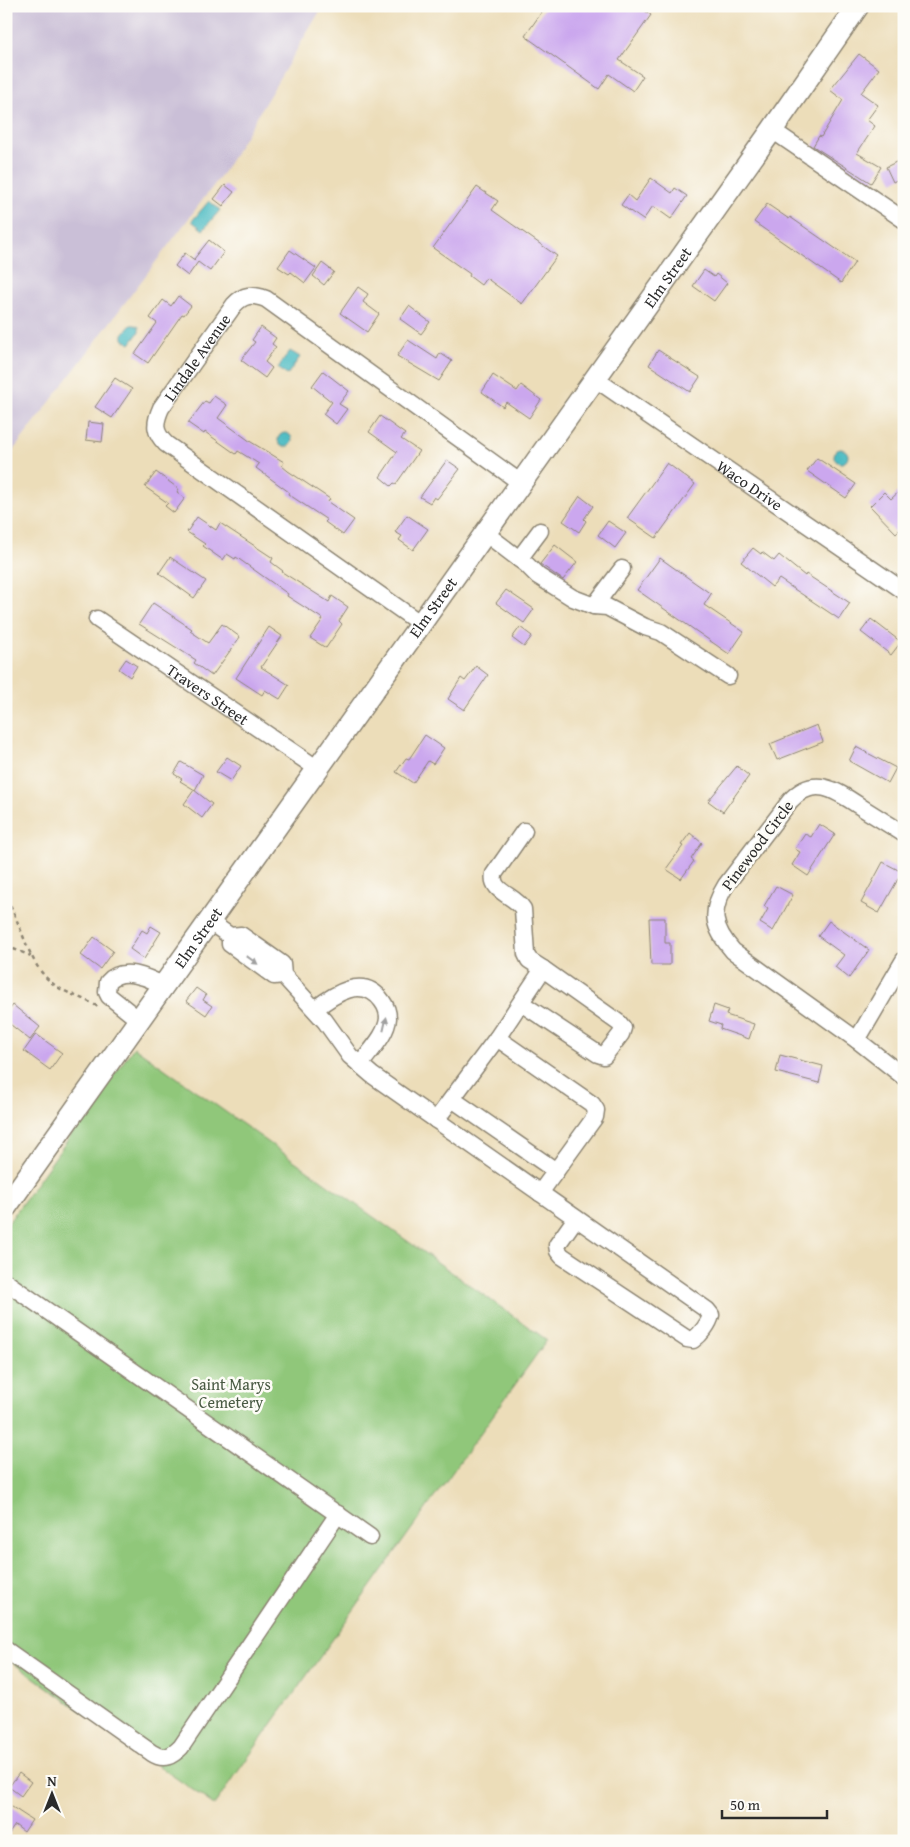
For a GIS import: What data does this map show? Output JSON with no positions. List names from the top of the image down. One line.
{"streets":{"main road":["Elm Street"],"street":["Lindale Avenue","Waco Drive","Travers Street","Pinewood Circle"]},"crossings":[["Elm Street","Lindale Avenue"],["Elm Street","Waco Drive"],["Elm Street","Travers Street"]],"parks":["Saint Marys Cemetery"],"scale_bar":"50 m","north":"top"}
